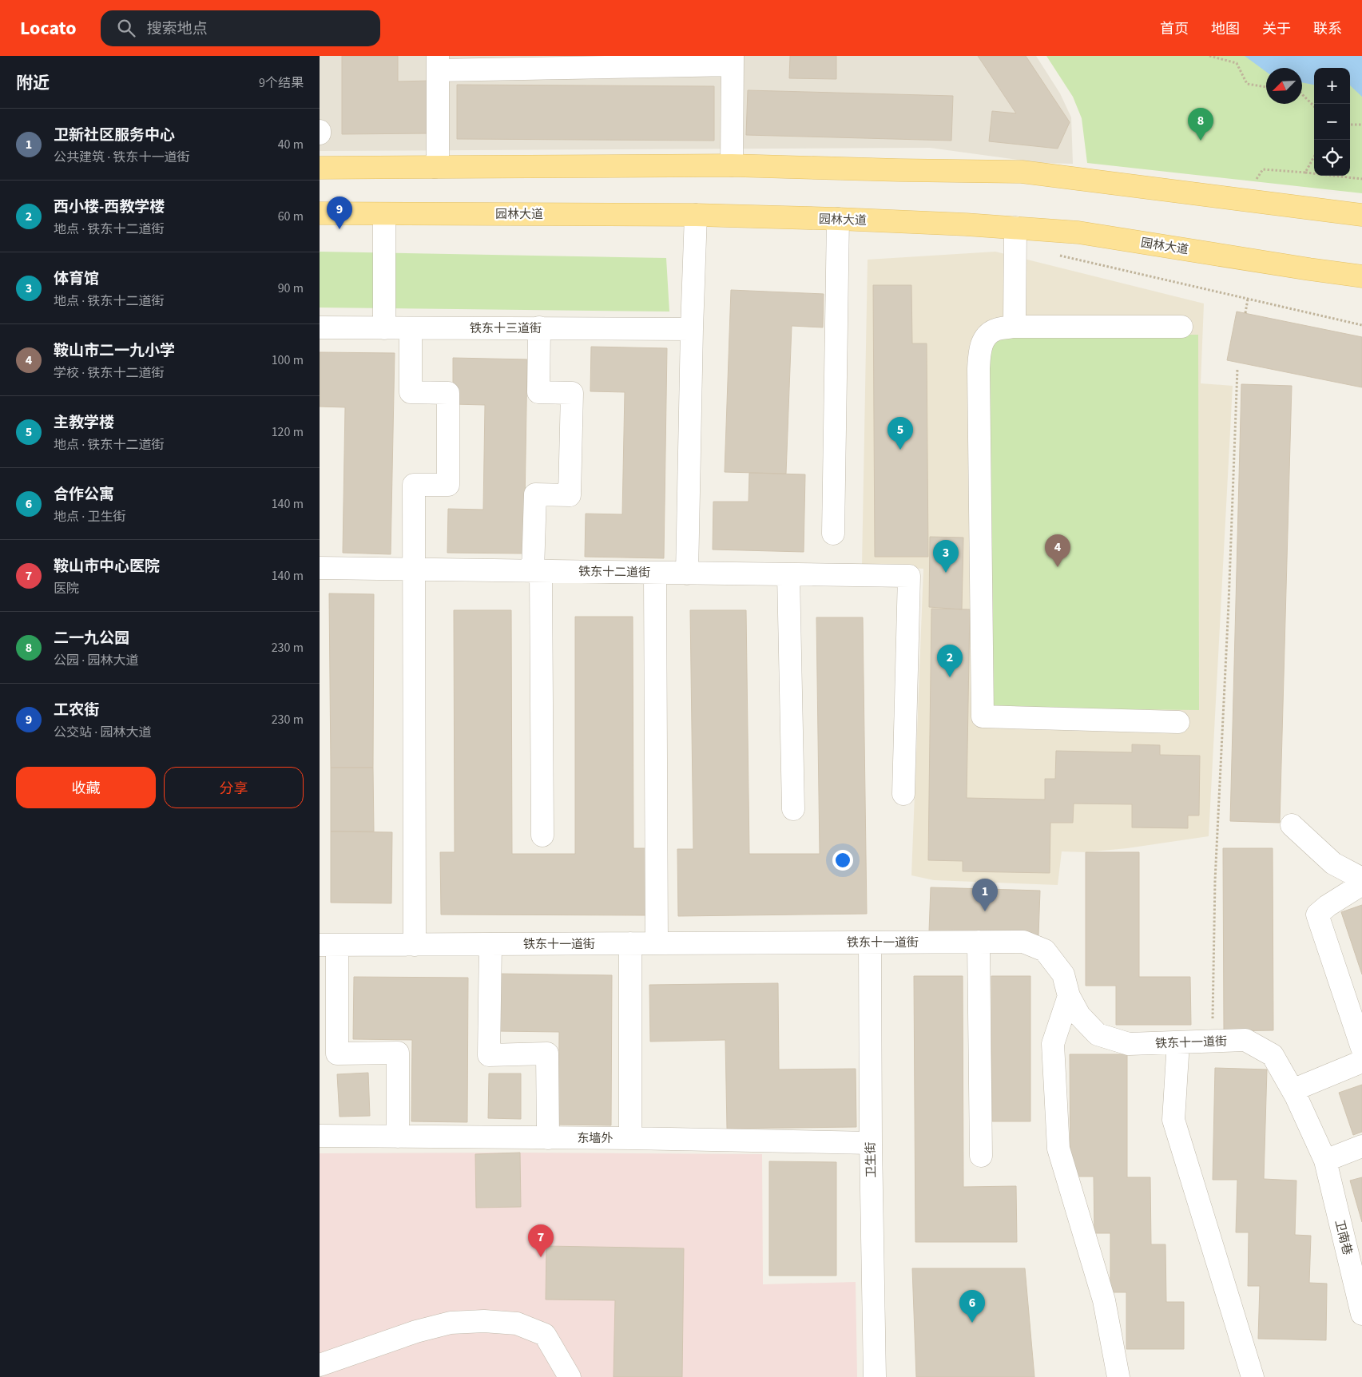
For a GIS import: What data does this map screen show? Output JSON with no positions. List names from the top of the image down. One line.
{"streets":{"main road":["园林大道"],"street":["铁东十三道街","铁东十二道街","铁东十一道街","东墙外","卫生街","卫南巷"]},"crossings":[["铁东十一道街","卫生街"],["铁东十一道街","卫南巷"],["东墙外","卫生街"]],"north":"bottom left","page":{"header":"Locato","search":"搜索地点","nav":["首页","地图","关于","联系"],"heading":["附近","9个结果"],"map_buttons":["+","−"],"list":[{"mark":"1","name":"卫新社区服务中心","note":"公共建筑 · 铁东十一道街","value":"40 m"},{"mark":"2","name":"西小楼-西教学楼","note":"地点 · 铁东十二道街","value":"60 m"},{"mark":"3","name":"体育馆","note":"地点 · 铁东十二道街","value":"90 m"},{"mark":"4","name":"鞍山市二一九小学","note":"学校 · 铁东十二道街","value":"100 m"},{"mark":"5","name":"主教学楼","note":"地点 · 铁东十二道街","value":"120 m"},{"mark":"6","name":"合作公寓","note":"地点 · 卫生街","value":"140 m"},{"mark":"7","name":"鞍山市中心医院","note":"医院","value":"140 m"},{"mark":"8","name":"二一九公园","note":"公园 · 园林大道","value":"230 m"},{"mark":"9","name":"工农街","note":"公交站 · 园林大道","value":"230 m"}],"pins":["8","9","5","4","3","2","1","7","6"],"buttons":["收藏","分享"]}}
